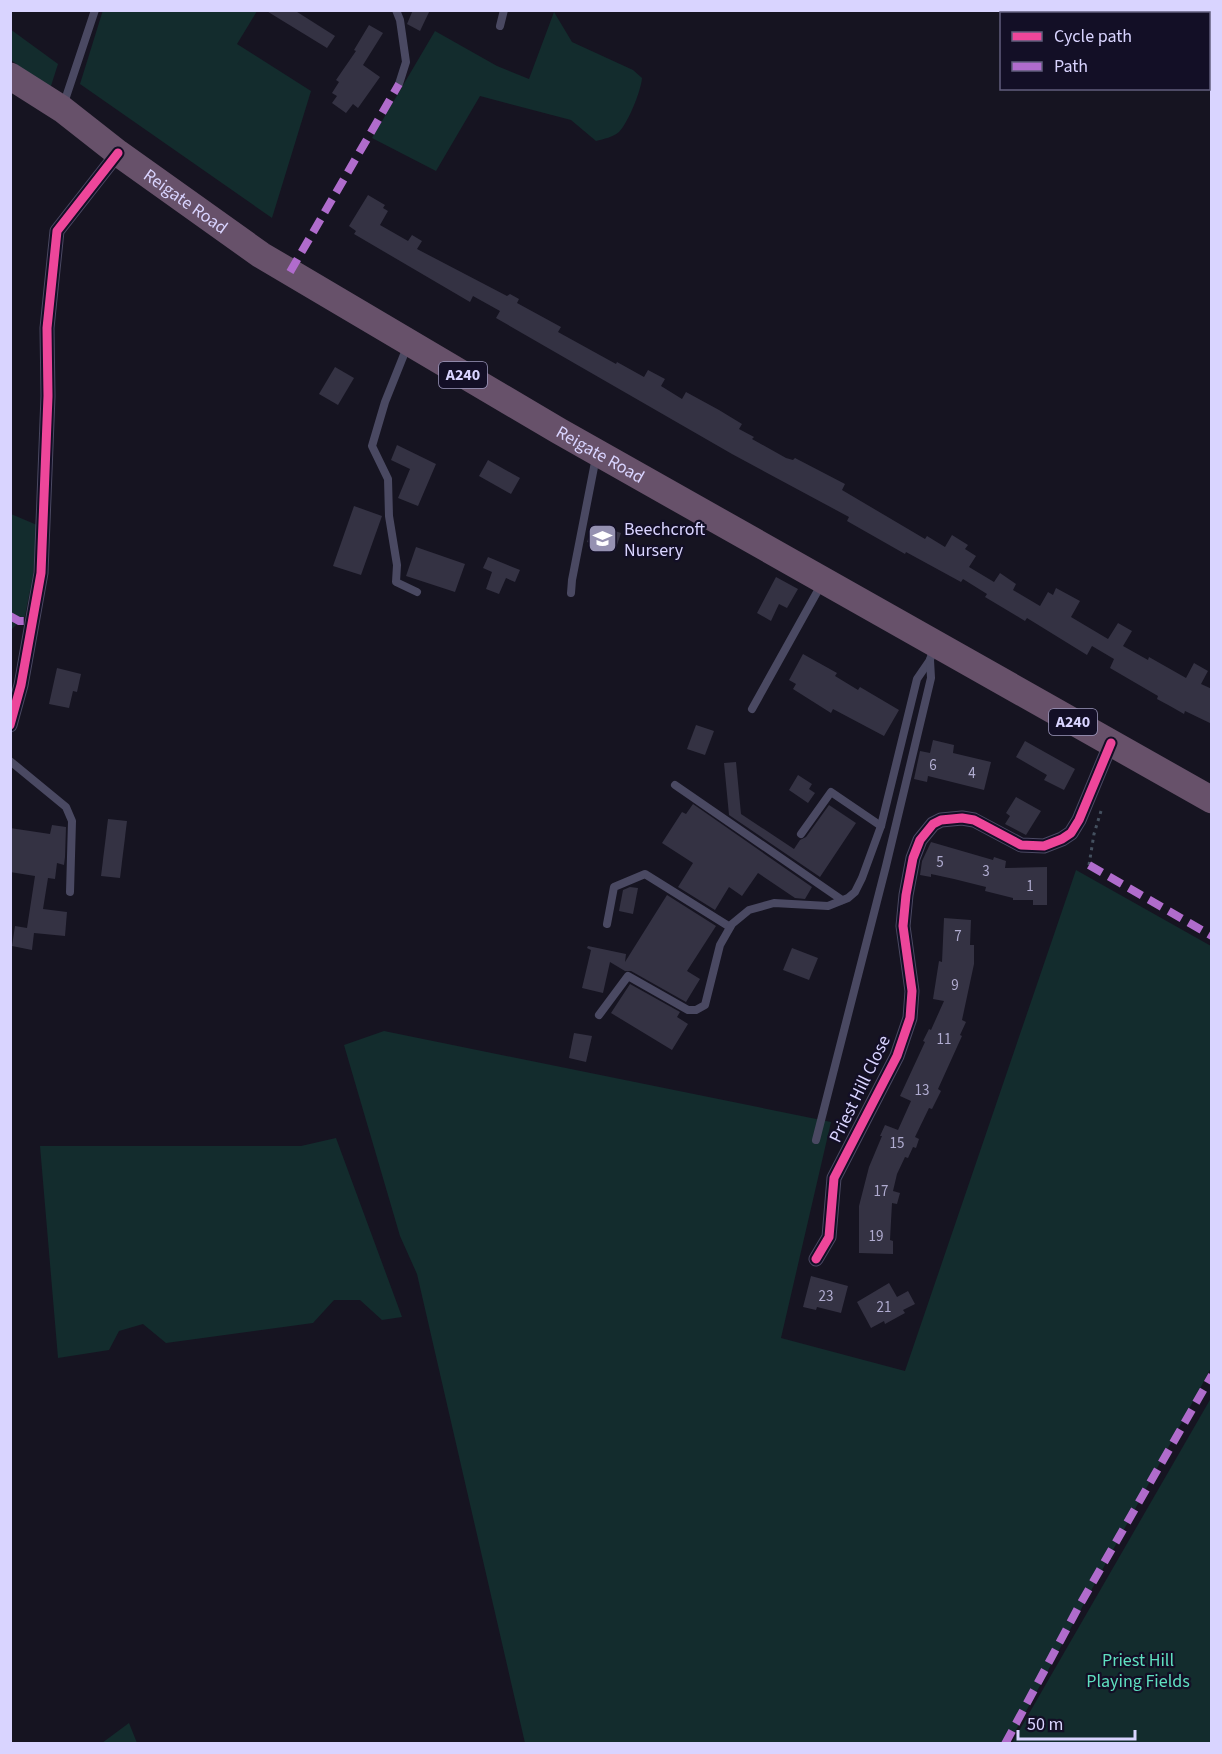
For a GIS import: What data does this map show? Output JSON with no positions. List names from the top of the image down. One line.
{"streets":{"highway":["Reigate Road","A240"],"street":["Priest Hill Close"]},"crossings":[["Reigate Road","Priest Hill Close"]],"parks":["Priest Hill Playing Fields"],"places":{"school or university":["Beechcroft Nursery"]},"house_numbers":["6","4","5","3","1","7","9","11","13","15","17","19","23","21"],"legend":["Cycle path","Path"],"scale_bar":"50 m"}
